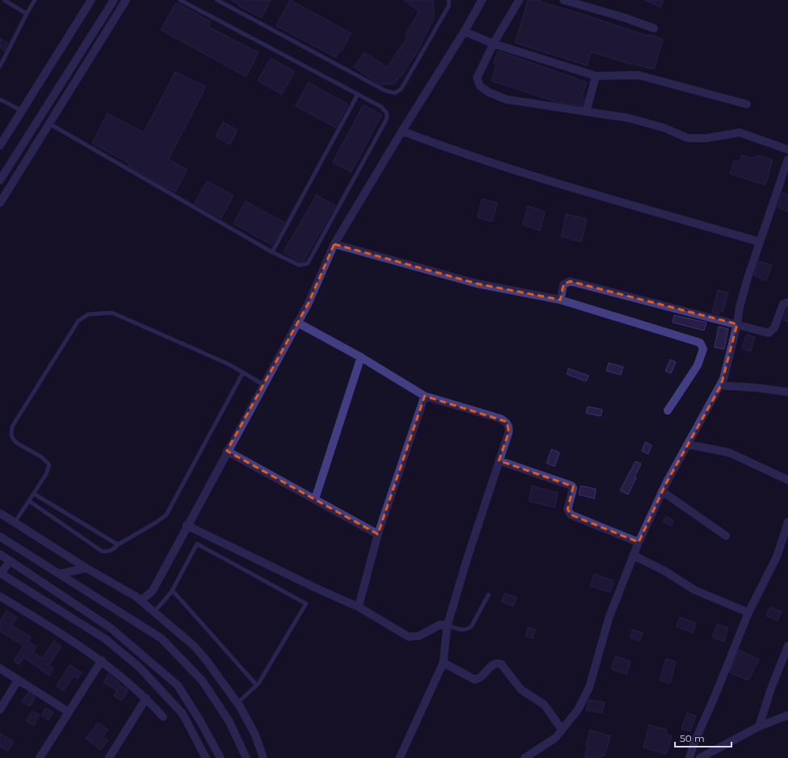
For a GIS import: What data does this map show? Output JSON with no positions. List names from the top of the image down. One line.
{"scale_bar":"50 m"}
